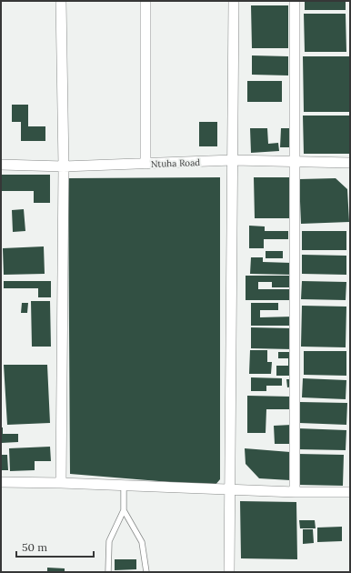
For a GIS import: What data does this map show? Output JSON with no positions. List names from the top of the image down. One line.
{"streets":{"street":["Ntuha Road"]},"scale_bar":"50 m"}
